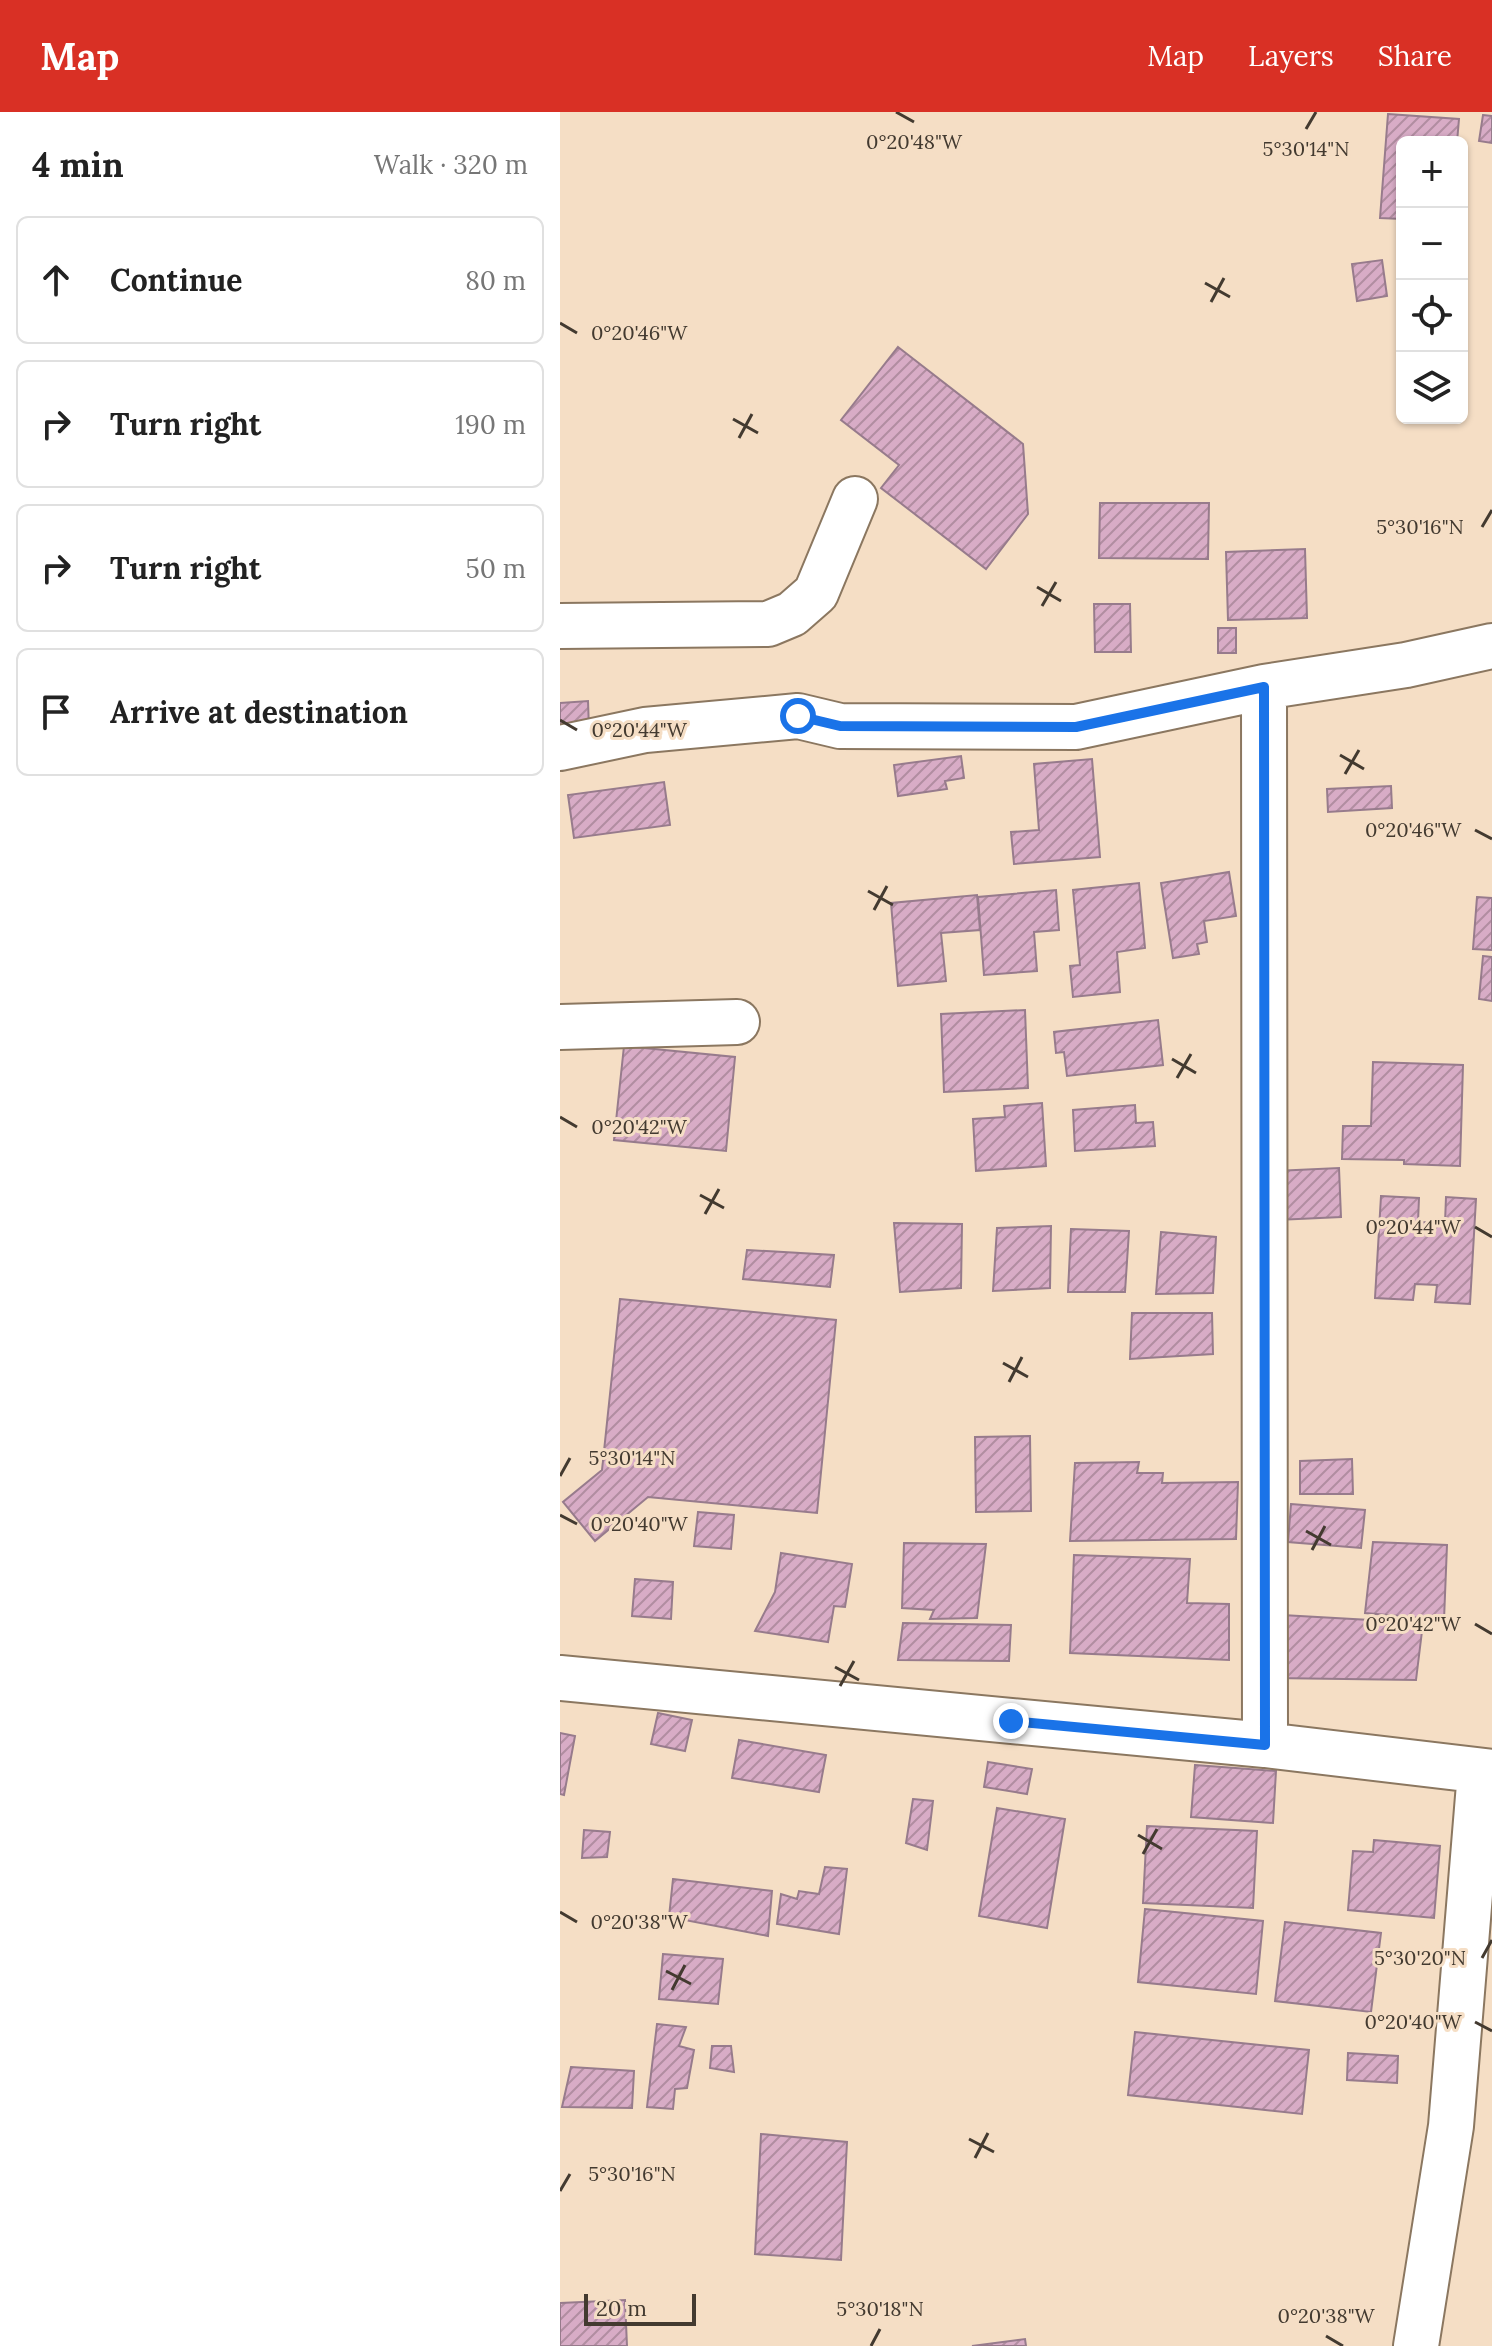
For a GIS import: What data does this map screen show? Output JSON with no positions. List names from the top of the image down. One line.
{"scale_bar":"20 m","page":{"header":"Map","nav":["Map","Layers","Share"],"heading":["4 min","Walk · 320 m"],"map_buttons":["+","−"],"list":[["Continue","80 m"],["Turn right","190 m"],["Turn right","50 m"],"Arrive at destination"],"scale":"20 m"},"coordinates":["0°20'48\"W","5°30'14\"N","0°20'46\"W","5°30'16\"N","0°20'44\"W","0°20'42\"W","0°20'40\"W","0°20'38\"W","5°30'20\"N","5°30'18\"N"]}
